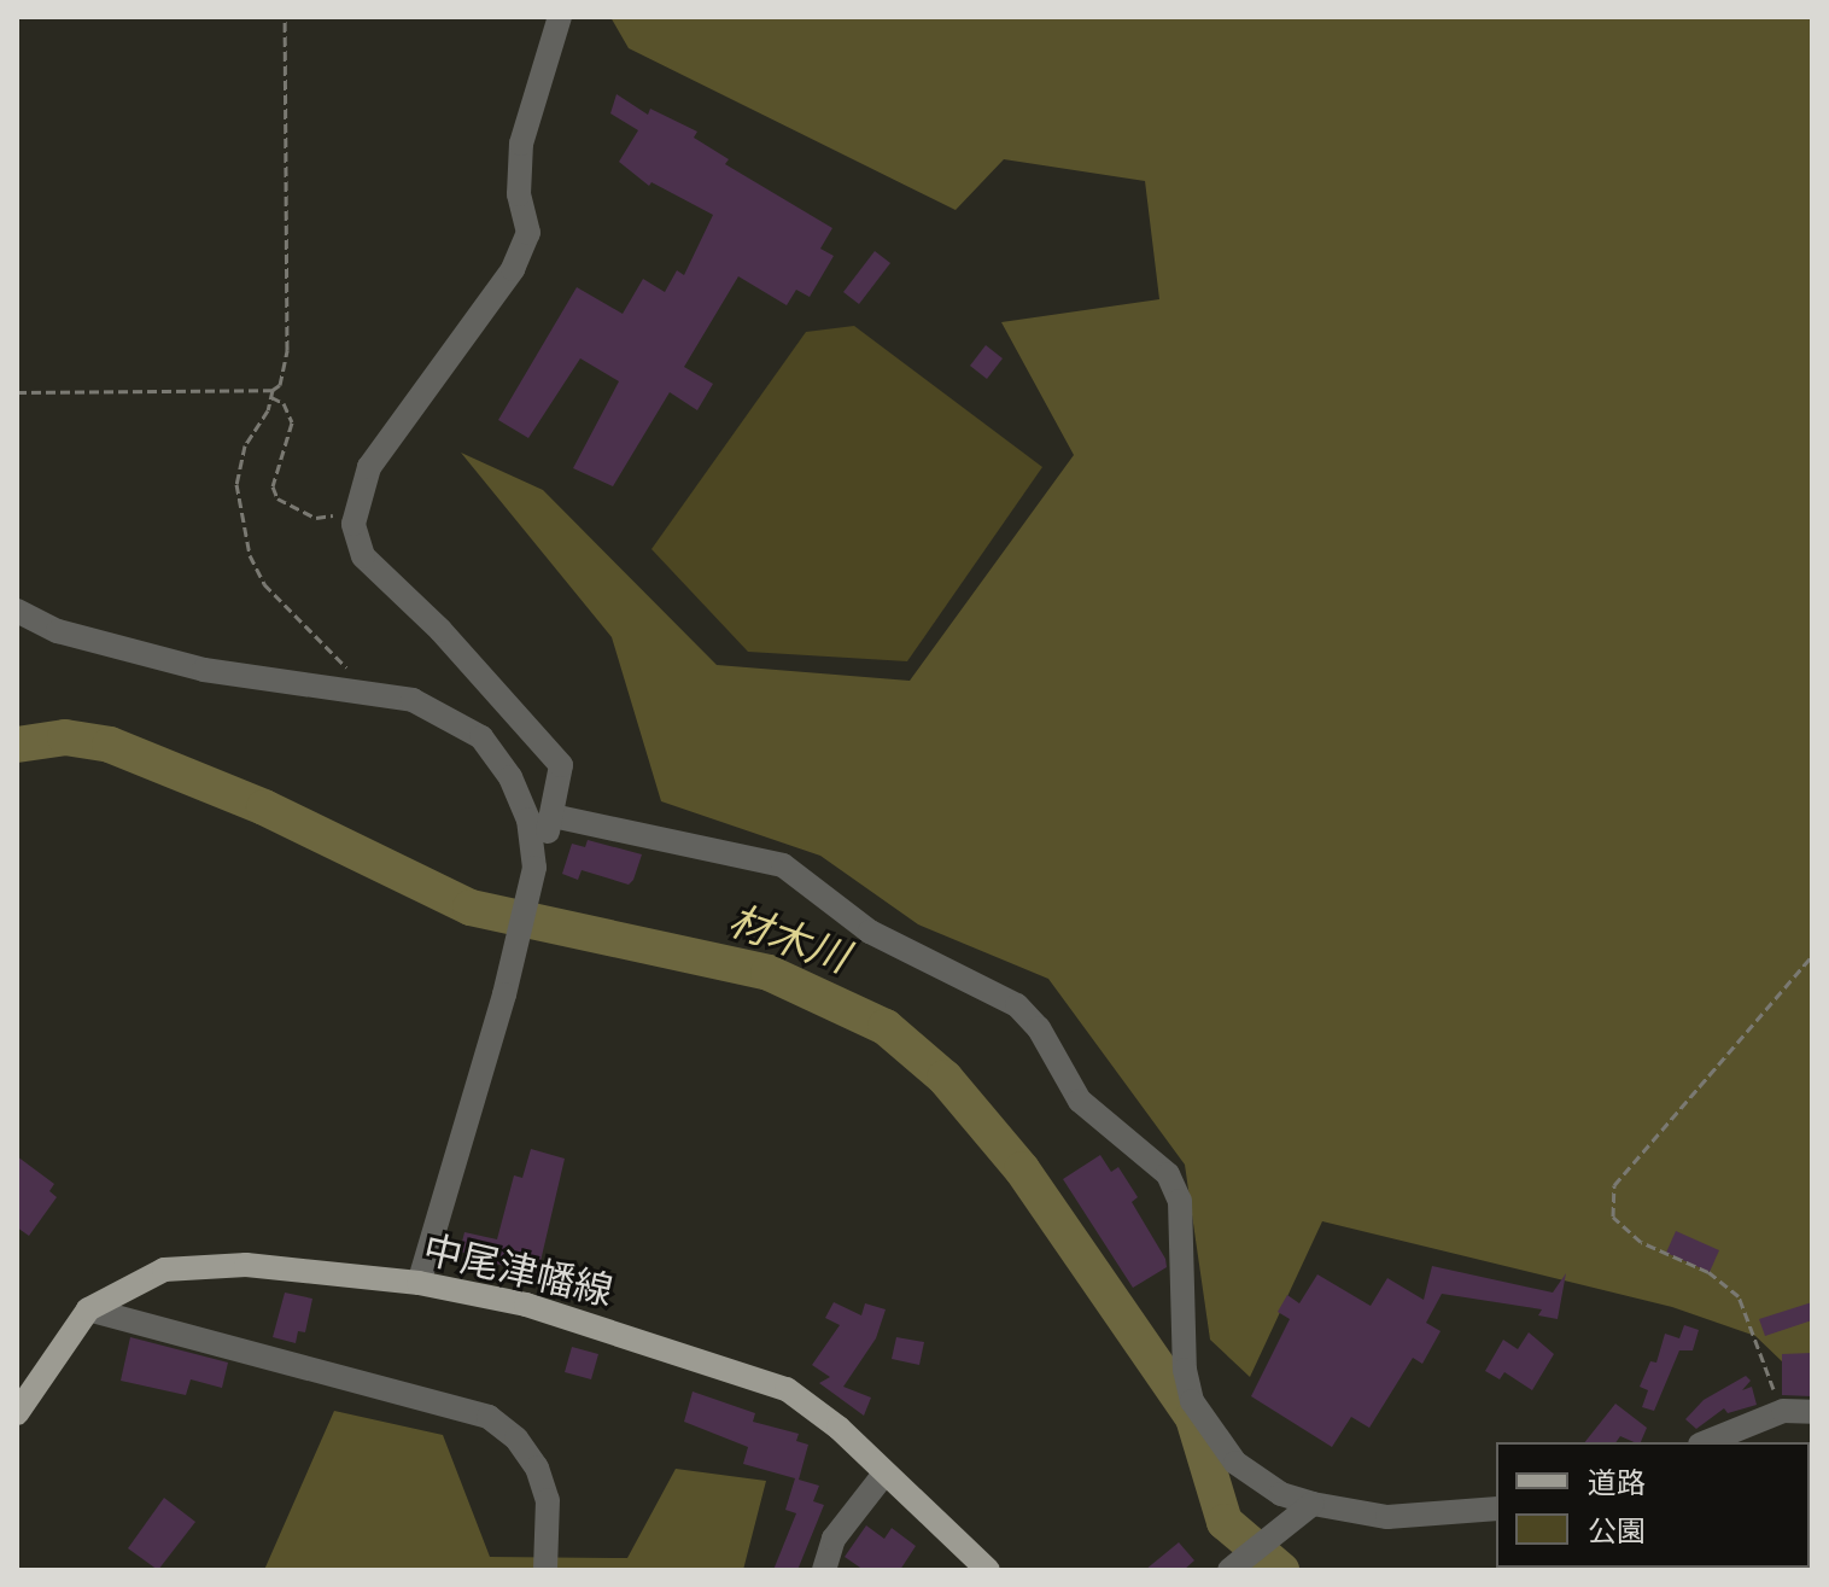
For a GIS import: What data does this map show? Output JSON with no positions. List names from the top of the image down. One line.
{"streets":{"main road":["中尾津幡線"]},"water":["材木川"],"legend":["道路","公園"]}
